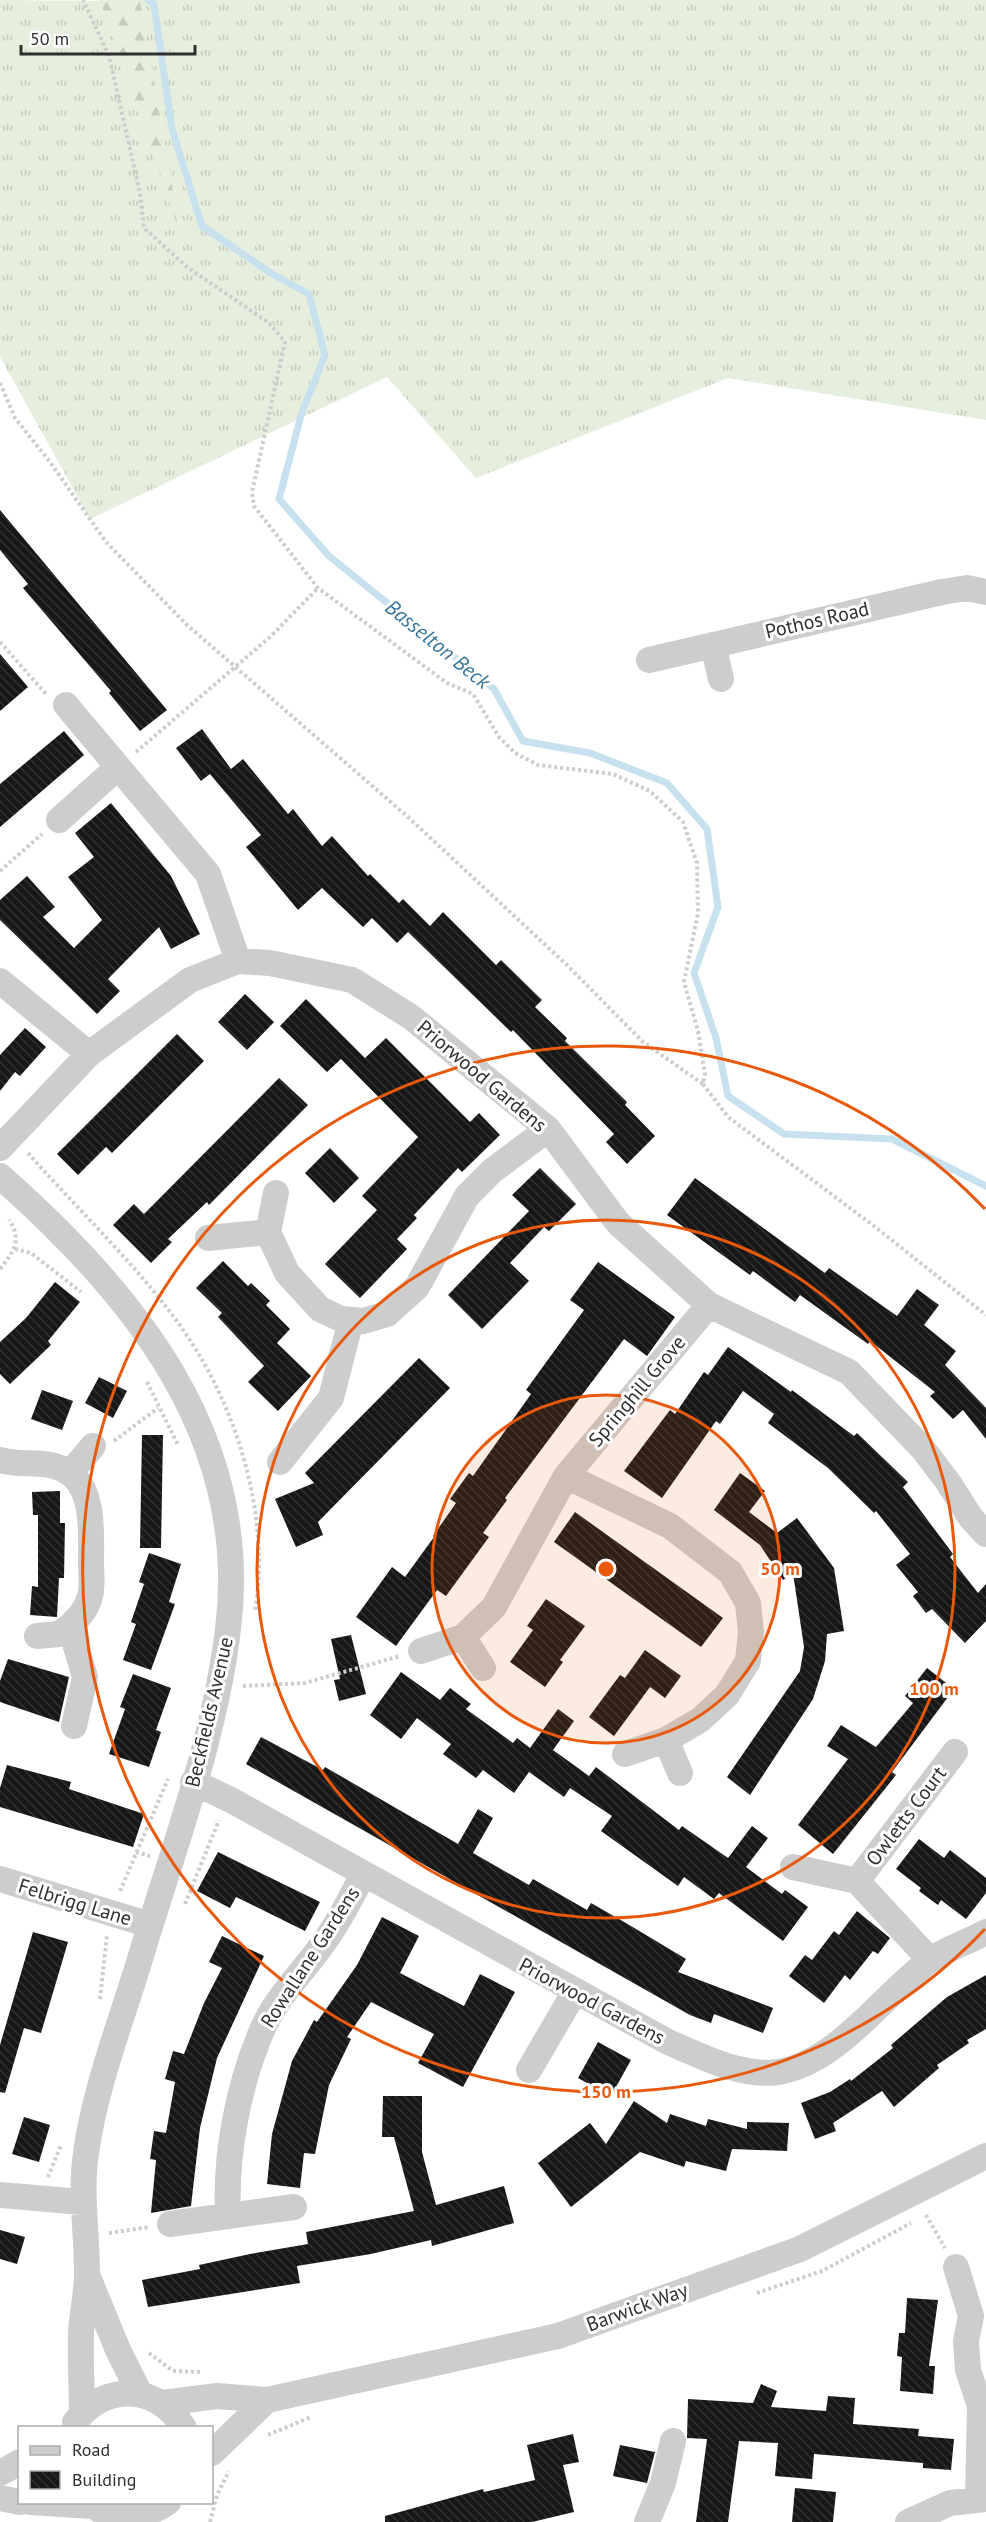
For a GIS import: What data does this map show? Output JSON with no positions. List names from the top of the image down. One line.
{"streets":{"street":["Pothos Road","Priorwood Gardens","Springhill Grove","Beckfields Avenue","Owletts Court","Felbrigg Lane","Rowallane Gardens","Barwick Way"]},"crossings":[["Priorwood Gardens","Springhill Grove"],["Priorwood Gardens","Beckfields Avenue"],["Priorwood Gardens","Owletts Court"],["Priorwood Gardens","Rowallane Gardens"],["Beckfields Avenue","Felbrigg Lane"],["Beckfields Avenue","Barwick Way"]],"water":["Basselton Beck"],"legend":["Road","Building"],"scale_bar":"50 m","rings":["50 m","100 m","150 m"]}
